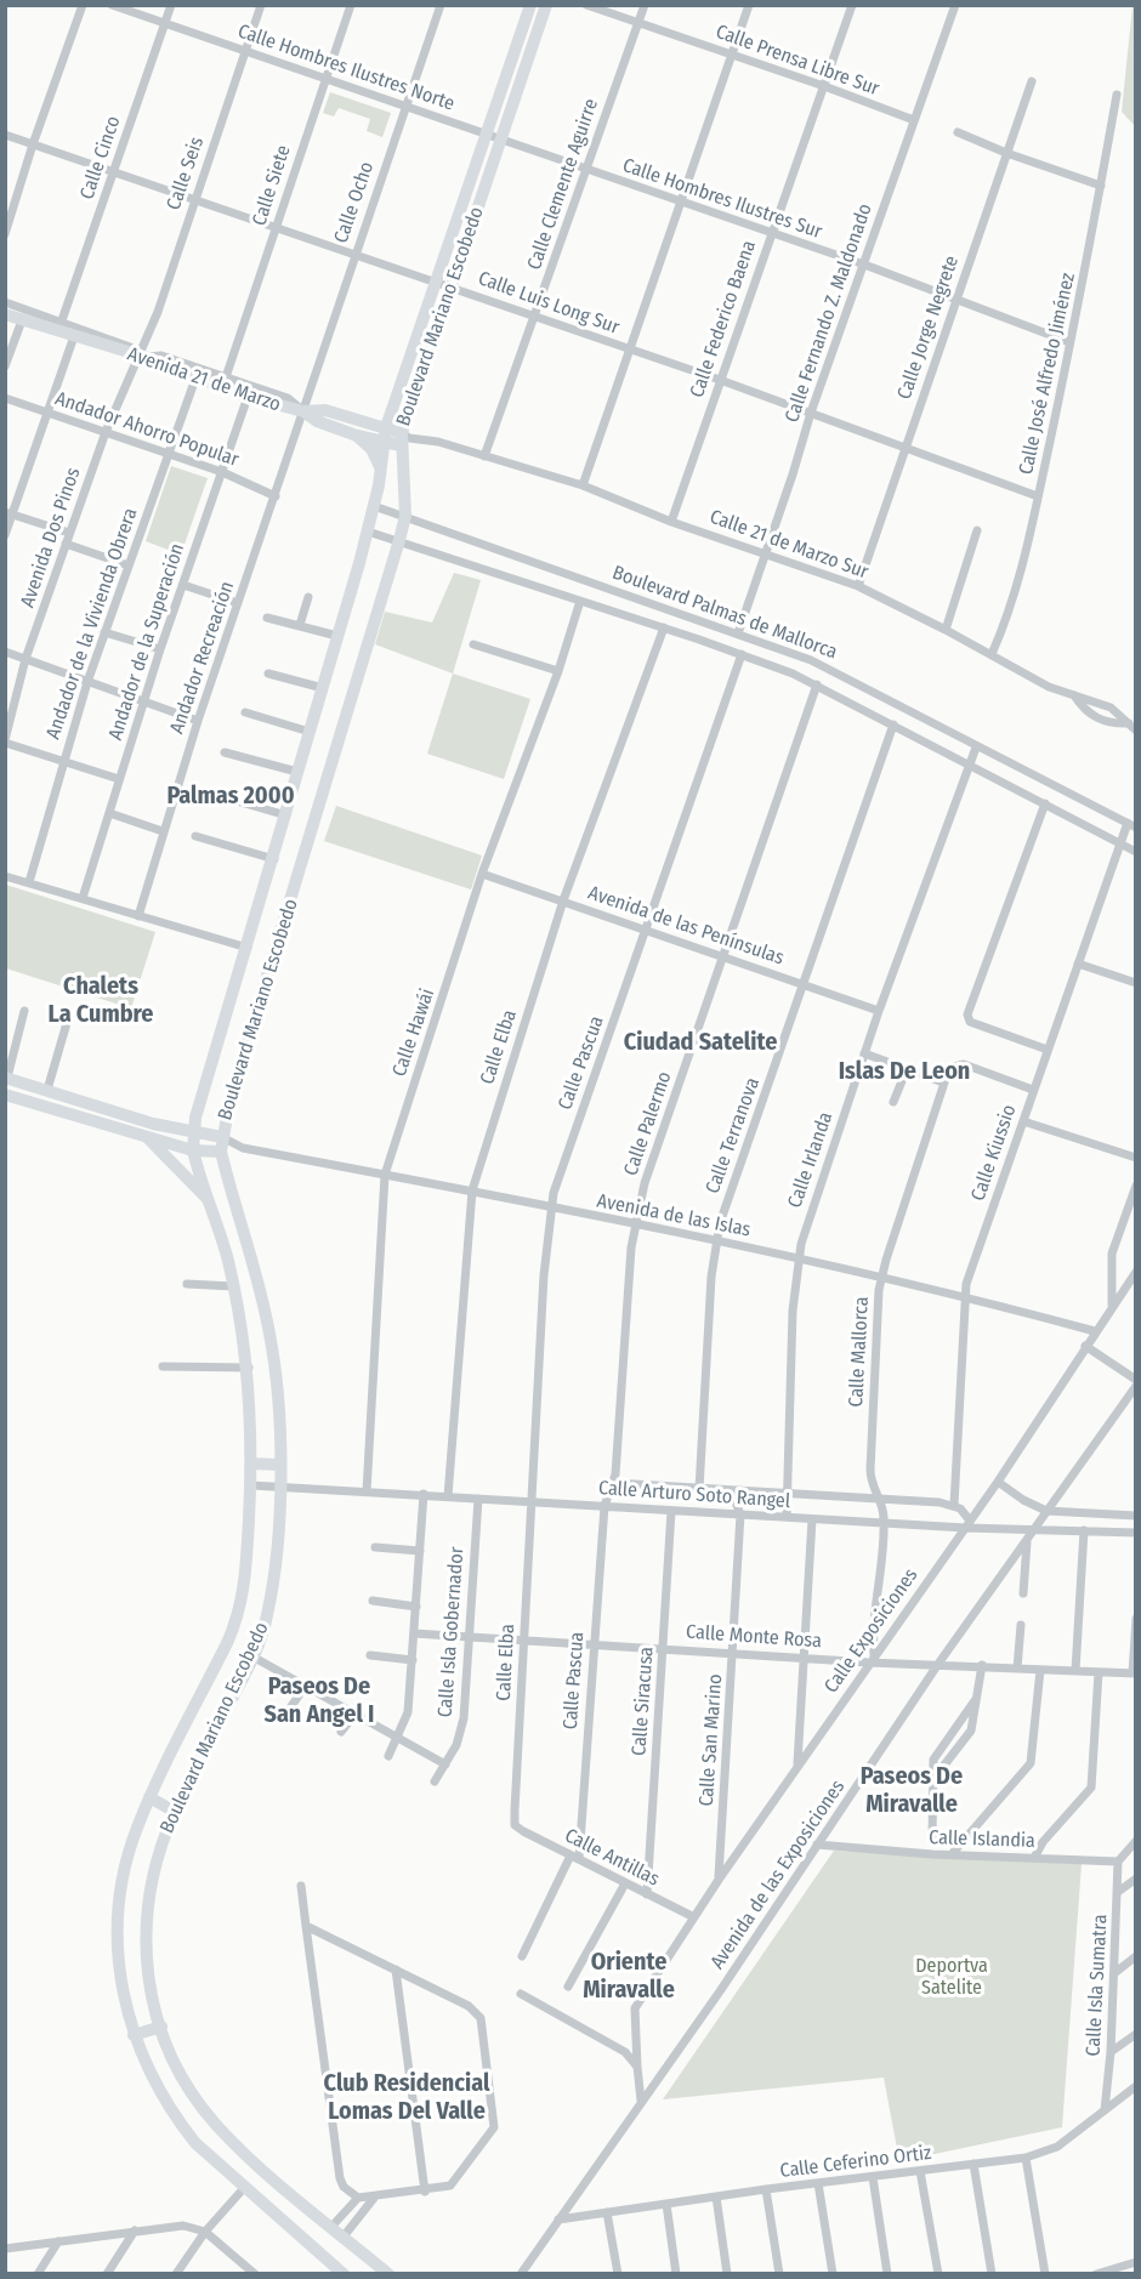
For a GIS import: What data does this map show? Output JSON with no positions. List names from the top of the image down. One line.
{"streets":{"street":["Calle Prensa Libre Sur","Calle Hombres Ilustres Norte","Calle Cinco","Calle Seis","Calle Clemente Aguirre","Calle Siete","Calle Hombres Ilustres Sur","Calle Ocho","Calle Luis Long Sur","Calle Fernando Z. Maldonado","Boulevard Mariano Escobedo","Calle Federico Baena","Calle Jorge Negrete","Calle José Alfredo Jiménez","Avenida 21 de Marzo","Andador Ahorro Popular","Avenida Dos Pinos","Calle 21 de Marzo Sur","Boulevard Palmas de Mallorca","Andador de la Vivienda Obrera","Andador de la Superación","Andador Recreación","Avenida de las Penínsulas","Calle Hawái","Calle Elba","Calle Pascua","Calle Palermo","Calle Terranova","Calle Kiussio","Calle Irlanda","Avenida de las Islas","Calle Mallorca","Calle Arturo Soto Rangel","Calle Exposiciones","Calle Isla Gobernador","Calle Monte Rosa","Calle Siracusa","Calle San Marino","Calle Islandia","Calle Antillas","Avenida de las Exposiciones","Calle Isla Sumatra","Calle Ceferino Ortiz"]},"crossings":[["Calle Prensa Libre Sur","Calle Clemente Aguirre"],["Calle Prensa Libre Sur","Calle Fernando Z. Maldonado"],["Calle Prensa Libre Sur","Calle Federico Baena"],["Calle Hombres Ilustres Norte","Calle Cinco"],["Calle Hombres Ilustres Norte","Calle Seis"],["Calle Hombres Ilustres Norte","Calle Siete"],["Calle Hombres Ilustres Norte","Calle Hombres Ilustres Sur"],["Calle Hombres Ilustres Norte","Calle Ocho"],["Calle Hombres Ilustres Norte","Boulevard Mariano Escobedo"],["Calle Cinco","Calle Luis Long Sur"],["Calle Seis","Calle Luis Long Sur"],["Calle Seis","Avenida 21 de Marzo"],["Calle Seis","Avenida Dos Pinos"],["Calle Clemente Aguirre","Calle Hombres Ilustres Sur"],["Calle Clemente Aguirre","Calle Luis Long Sur"],["Calle Clemente Aguirre","Calle 21 de Marzo Sur"],["Calle Siete","Calle Luis Long Sur"],["Calle Hombres Ilustres Sur","Calle Fernando Z. Maldonado"],["Calle Hombres Ilustres Sur","Boulevard Mariano Escobedo"],["Calle Hombres Ilustres Sur","Calle Federico Baena"],["Calle Hombres Ilustres Sur","Calle Jorge Negrete"],["Calle Hombres Ilustres Sur","Calle José Alfredo Jiménez"],["Calle Ocho","Calle Luis Long Sur"],["Calle Ocho","Avenida 21 de Marzo"],["Calle Ocho","Andador Recreación"],["Calle Luis Long Sur","Calle Fernando Z. Maldonado"],["Calle Luis Long Sur","Boulevard Mariano Escobedo"],["Calle Luis Long Sur","Calle Federico Baena"],["Calle Luis Long Sur","Calle Jorge Negrete"],["Calle Luis Long Sur","Calle José Alfredo Jiménez"],["Calle Fernando Z. Maldonado","Calle 21 de Marzo Sur"],["Calle Fernando Z. Maldonado","Boulevard Palmas de Mallorca"],["Boulevard Mariano Escobedo","Avenida 21 de Marzo"],["Boulevard Mariano Escobedo","Calle 21 de Marzo Sur"],["Boulevard Mariano Escobedo","Boulevard Palmas de Mallorca"],["Boulevard Mariano Escobedo","Avenida de las Islas"],["Boulevard Mariano Escobedo","Calle Arturo Soto Rangel"],["Calle Federico Baena","Calle 21 de Marzo Sur"],["Calle Jorge Negrete","Calle 21 de Marzo Sur"],["Calle José Alfredo Jiménez","Calle 21 de Marzo Sur"],["Avenida 21 de Marzo","Avenida Dos Pinos"],["Avenida 21 de Marzo","Calle 21 de Marzo Sur"],["Avenida 21 de Marzo","Andador de la Vivienda Obrera"],["Avenida 21 de Marzo","Andador de la Superación"],["Avenida 21 de Marzo","Andador Recreación"],["Andador Ahorro Popular","Avenida Dos Pinos"],["Andador Ahorro Popular","Andador de la Vivienda Obrera"],["Andador Ahorro Popular","Andador de la Superación"],["Andador Ahorro Popular","Andador Recreación"],["Boulevard Palmas de Mallorca","Calle Hawái"],["Boulevard Palmas de Mallorca","Calle Elba"],["Boulevard Palmas de Mallorca","Calle Pascua"],["Boulevard Palmas de Mallorca","Calle Palermo"],["Boulevard Palmas de Mallorca","Calle Terranova"],["Boulevard Palmas de Mallorca","Calle Kiussio"],["Boulevard Palmas de Mallorca","Calle Irlanda"],["Avenida de las Penínsulas","Calle Hawái"],["Avenida de las Penínsulas","Calle Elba"],["Avenida de las Penínsulas","Calle Pascua"],["Avenida de las Penínsulas","Calle Palermo"],["Avenida de las Penínsulas","Calle Terranova"],["Avenida de las Penínsulas","Calle Irlanda"],["Calle Hawái","Avenida de las Islas"],["Calle Hawái","Calle Arturo Soto Rangel"],["Calle Elba","Calle Pascua"],["Calle Elba","Avenida de las Islas"],["Calle Elba","Calle Arturo Soto Rangel"],["Calle Elba","Calle Monte Rosa"],["Calle Elba","Calle Antillas"],["Calle Pascua","Calle Palermo"],["Calle Pascua","Avenida de las Islas"],["Calle Pascua","Calle Arturo Soto Rangel"],["Calle Pascua","Calle Monte Rosa"],["Calle Pascua","Calle Antillas"],["Calle Palermo","Avenida de las Islas"],["Calle Palermo","Calle Arturo Soto Rangel"],["Calle Terranova","Avenida de las Islas"],["Calle Kiussio","Avenida de las Islas"],["Calle Kiussio","Calle Mallorca"],["Calle Irlanda","Avenida de las Islas"],["Calle Irlanda","Calle Arturo Soto Rangel"],["Avenida de las Islas","Calle Mallorca"],["Avenida de las Islas","Calle Exposiciones"],["Calle Mallorca","Calle Arturo Soto Rangel"],["Calle Mallorca","Calle Exposiciones"],["Calle Mallorca","Calle Monte Rosa"],["Calle Arturo Soto Rangel","Calle Exposiciones"],["Calle Arturo Soto Rangel","Calle Isla Gobernador"],["Calle Arturo Soto Rangel","Calle Siracusa"],["Calle Arturo Soto Rangel","Calle San Marino"],["Calle Arturo Soto Rangel","Avenida de las Exposiciones"],["Calle Exposiciones","Calle Monte Rosa"],["Calle Exposiciones","Calle San Marino"],["Calle Exposiciones","Calle Antillas"],["Calle Isla Gobernador","Calle Monte Rosa"],["Calle Monte Rosa","Calle Siracusa"],["Calle Monte Rosa","Calle San Marino"],["Calle Monte Rosa","Avenida de las Exposiciones"],["Calle Siracusa","Calle Antillas"],["Calle Islandia","Avenida de las Exposiciones"],["Calle Islandia","Calle Isla Sumatra"],["Avenida de las Exposiciones","Calle Ceferino Ortiz"],["Calle Isla Sumatra","Calle Ceferino Ortiz"]],"districts":["Palmas 2000","Chalets La Cumbre","Ciudad Satelite","Islas De Leon","Paseos De San Angel I","Paseos De Miravalle","Oriente Miravalle","Club Residencial Lomas Del Valle"],"parks":["Deportva Satelite"]}
